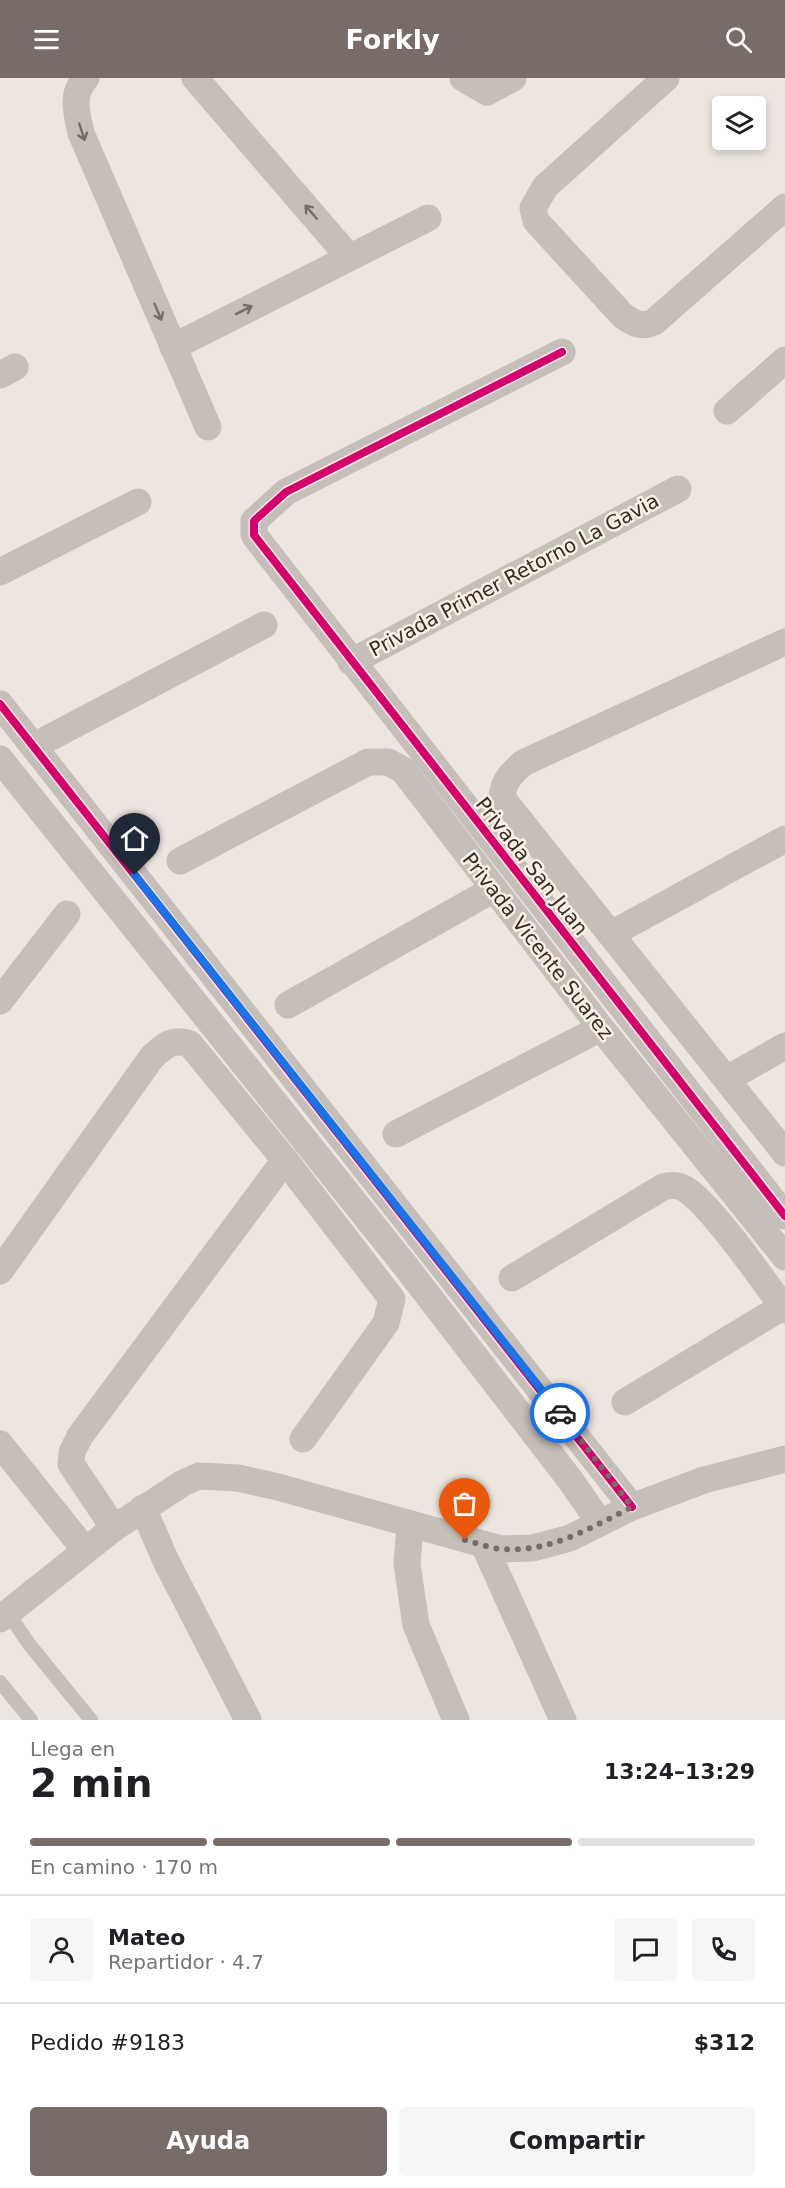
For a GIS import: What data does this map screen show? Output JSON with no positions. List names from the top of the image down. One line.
{"streets":{"street":["Privada Primer Retorno La Gavia","Privada San Juan","Privada Vicente Suarez"]},"crossings":[["Privada Primer Retorno La Gavia","Privada San Juan"]],"page":{"header":"Forkly","heading":["2 min","Llega en","13:24–13:29"],"panel":["Mateo","Repartidor · 4.7","Pedido #9183","$312"],"bar":"En camino · 170 m","buttons":["Ayuda","Compartir"]}}
